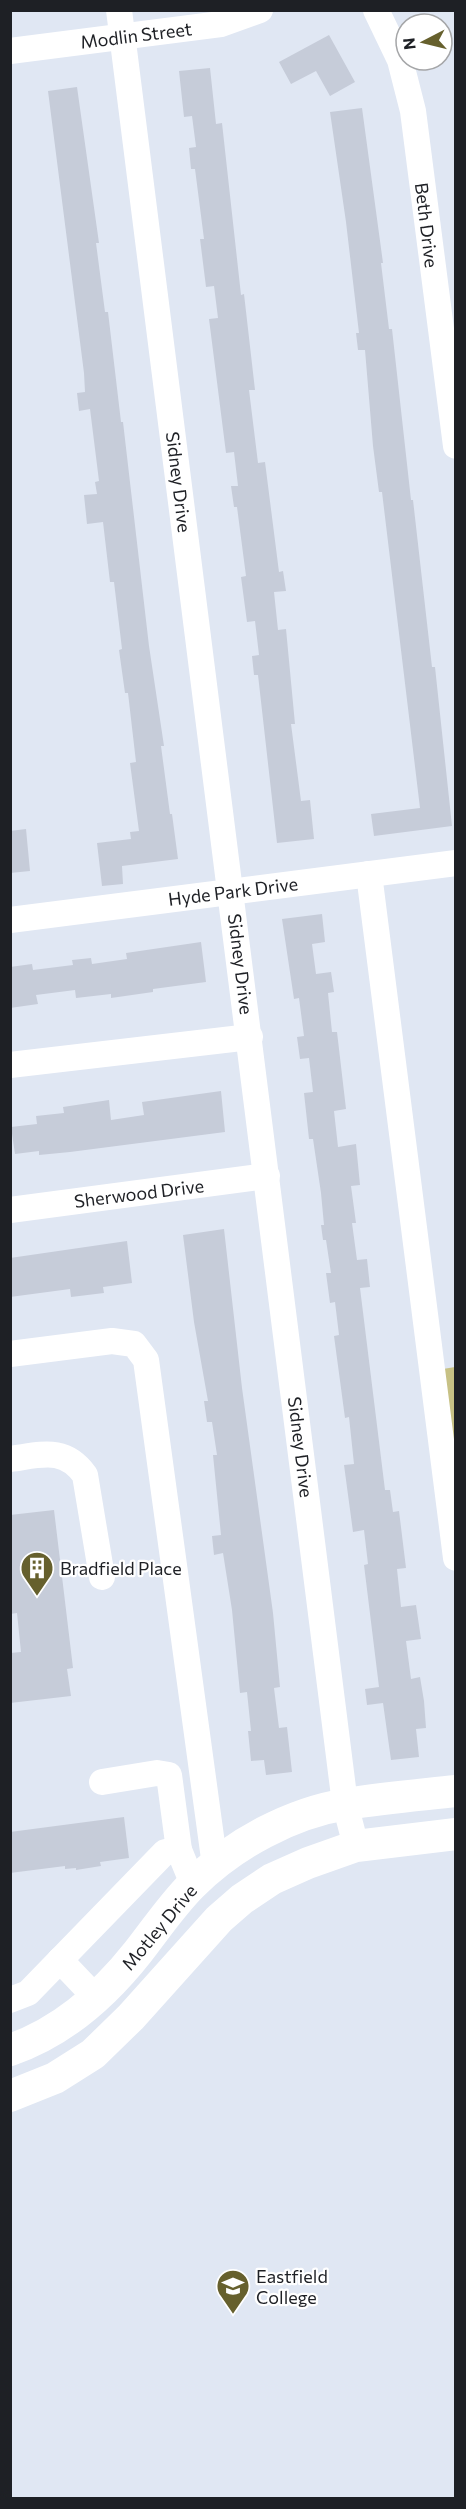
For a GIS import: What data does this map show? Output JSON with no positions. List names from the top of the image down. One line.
{"streets":{"main road":["Motley Drive"],"street":["Modlin Street","Beth Drive","Sidney Drive","Hyde Park Drive","Sherwood Drive"]},"crossings":[["Modlin Street","Sidney Drive"],["Sidney Drive","Hyde Park Drive"],["Sidney Drive","Sherwood Drive"],["Sidney Drive","Motley Drive"]],"places":{"building":["Bradfield Place"],"school or university":["Eastfield College"]},"north":"left"}
